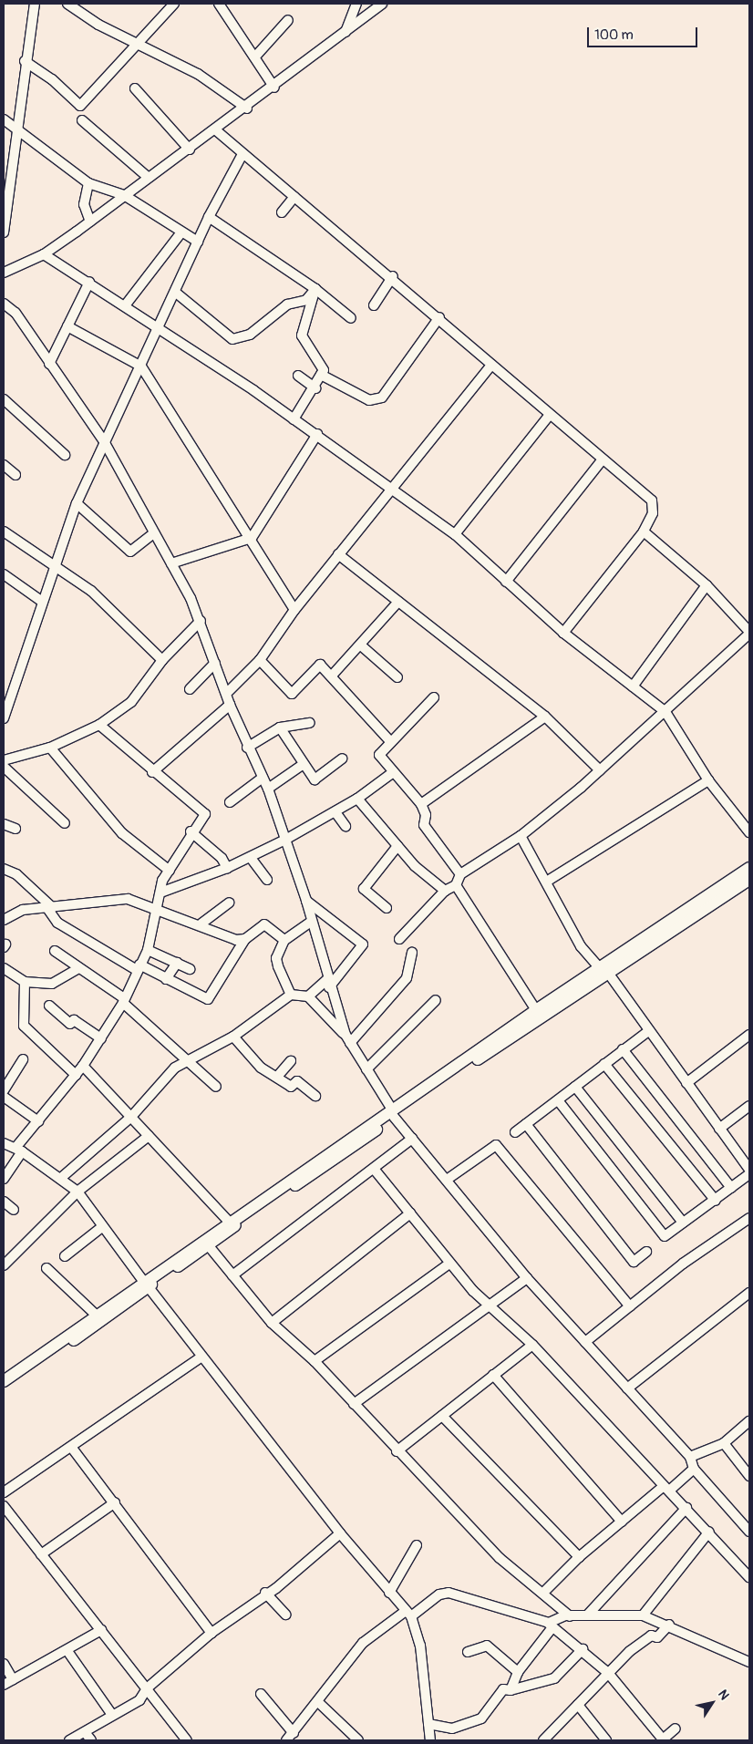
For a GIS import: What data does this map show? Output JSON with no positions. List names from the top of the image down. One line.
{"scale_bar":"100 m","north":"top right"}
